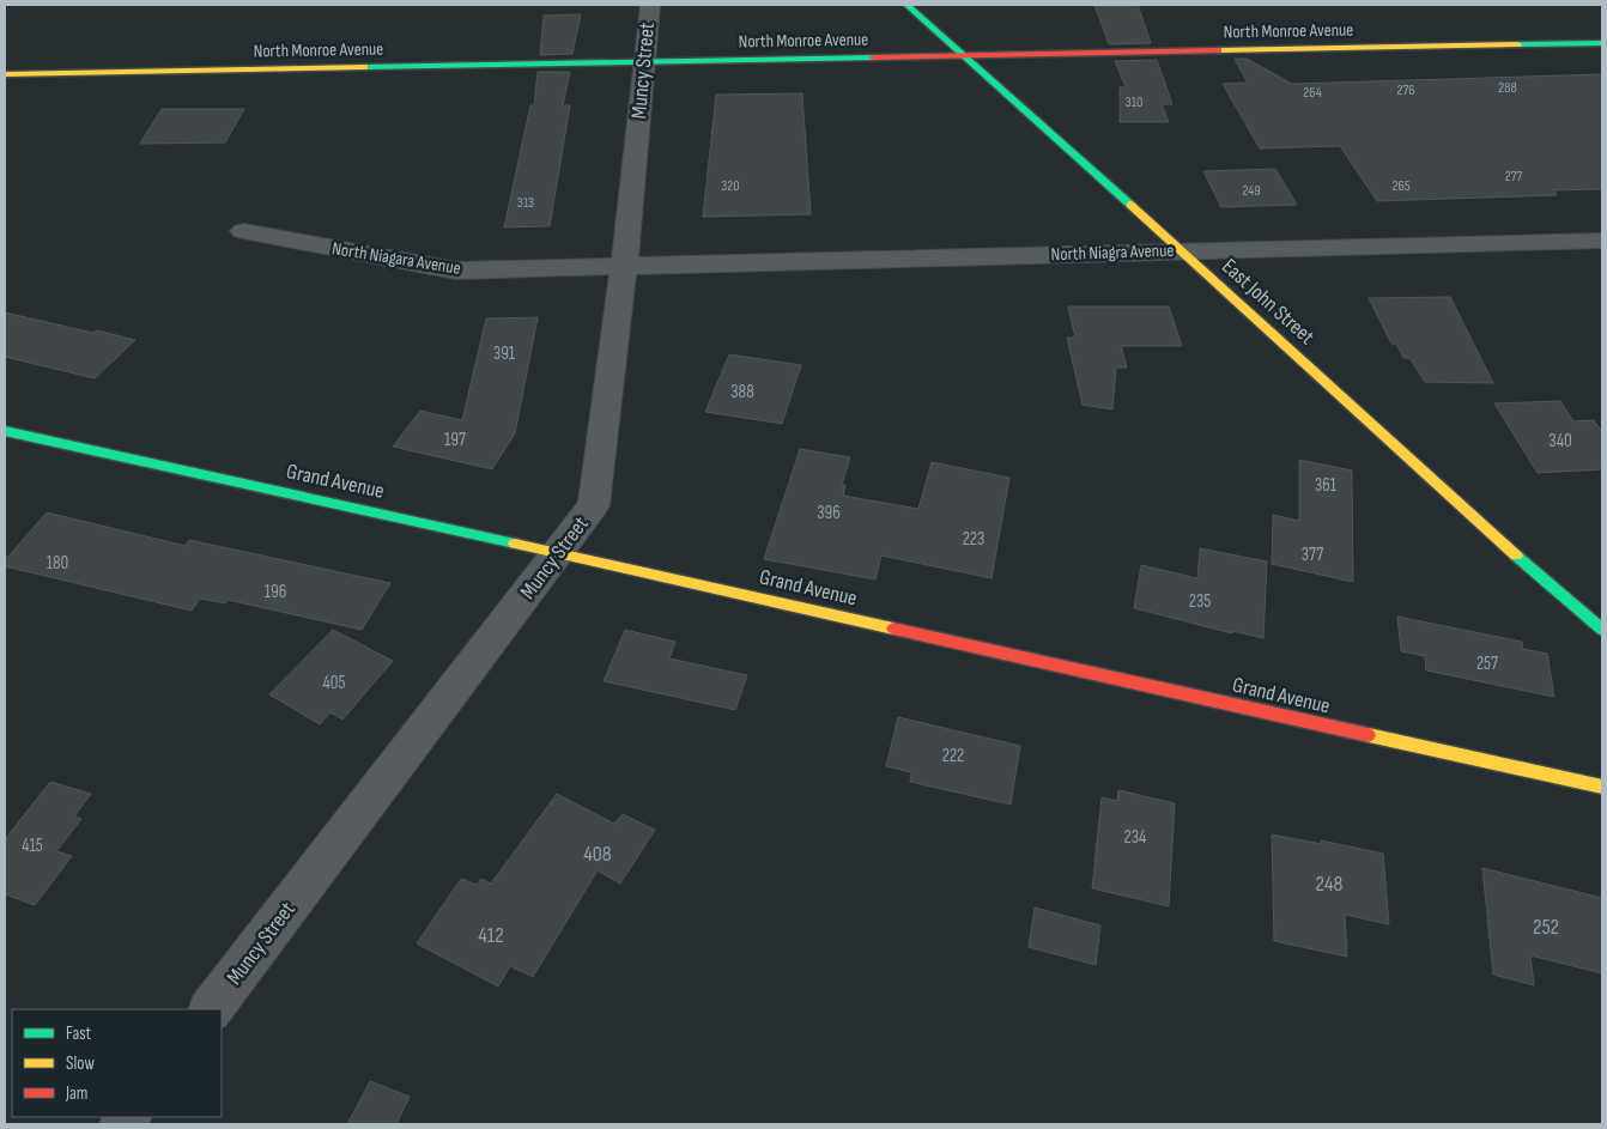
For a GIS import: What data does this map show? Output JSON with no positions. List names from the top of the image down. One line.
{"streets":{"street":["North Monroe Avenue","Muncy Street","North Niagra Avenue","North Niagara Avenue","East John Street","Grand Avenue"]},"crossings":[["North Monroe Avenue","Muncy Street"],["North Monroe Avenue","East John Street"],["Muncy Street","North Niagra Avenue"],["Muncy Street","North Niagara Avenue"],["Muncy Street","Grand Avenue"],["North Niagra Avenue","North Niagara Avenue"],["North Niagra Avenue","East John Street"]],"house_numbers":["288","276","264","310","277","320","265","249","313","391","388","197","340","361","396","223","377","180","196","235","257","405","222","234","415","408","248","252","412"],"legend":["Fast","Slow","Jam"]}
